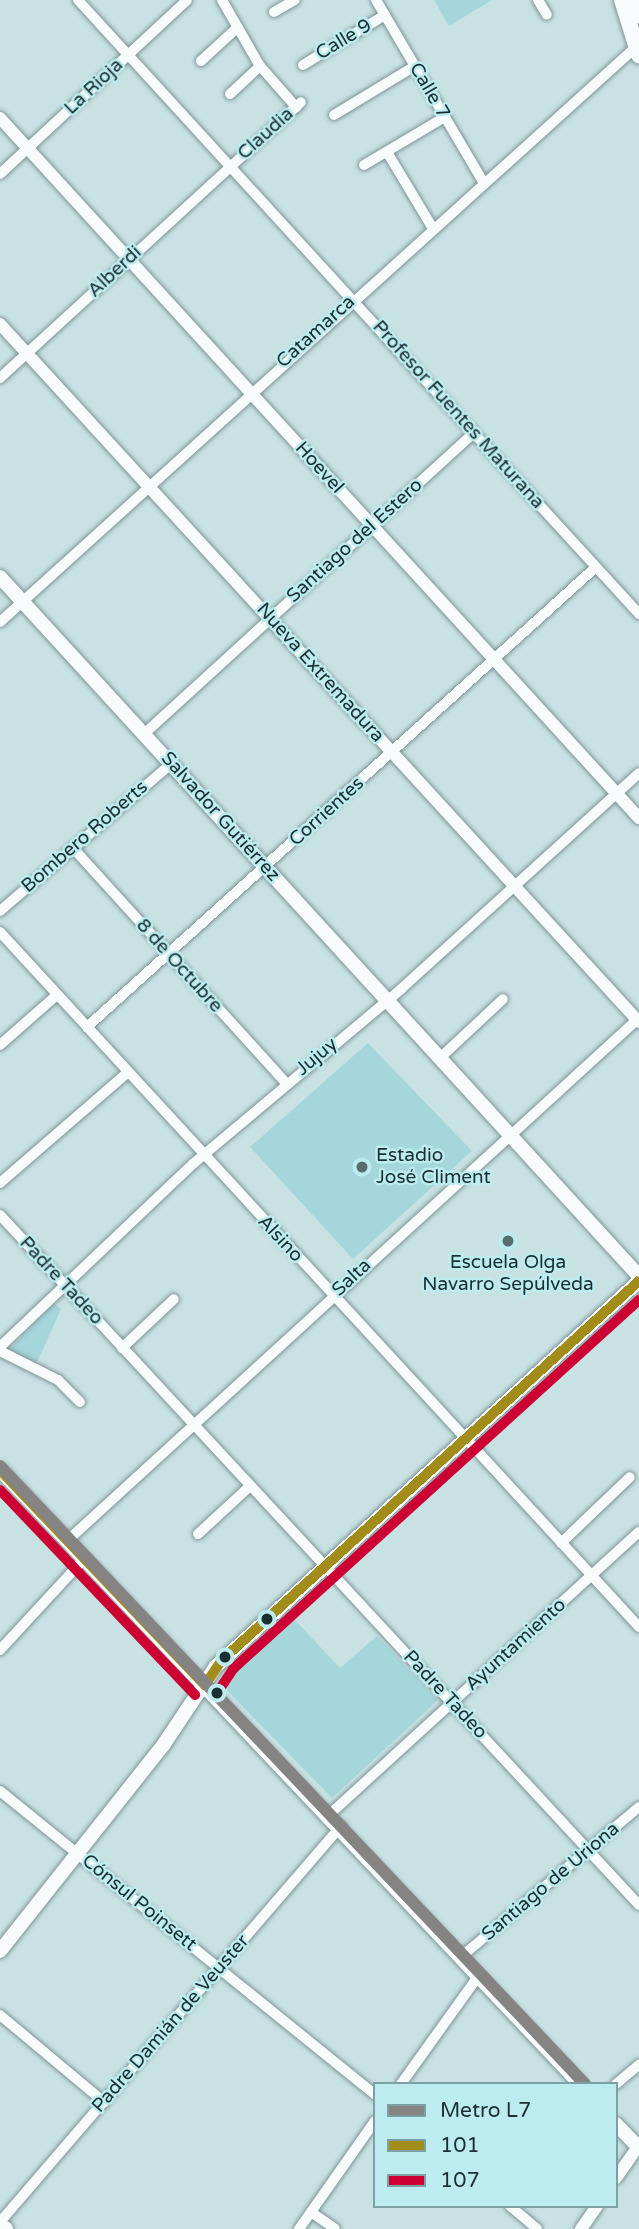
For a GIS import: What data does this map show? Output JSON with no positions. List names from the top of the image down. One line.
{"streets":{"main road":["Salvador Gutiérrez"],"street":["Calle 9","La Rioja","Calle 7","Claudia","Alberdi","Catamarca","Profesor Fuentes Maturana","Hoevel","Santiago del Estero","Nueva Extremadura","Corrientes","Bombero Roberts","8 de Octubre","Jujuy","Alsino","Salta","Padre Tadeo","Ayuntamiento","Santiago de Uriona","Cónsul Poinsett","Padre Damián de Veuster"]},"crossings":[["Calle 9","Calle 7"],["La Rioja","Profesor Fuentes Maturana"],["La Rioja","Hoevel"],["Calle 7","Catamarca"],["Claudia","Alberdi"],["Claudia","Profesor Fuentes Maturana"],["Alberdi","Profesor Fuentes Maturana"],["Alberdi","Hoevel"],["Alberdi","Nueva Extremadura"],["Catamarca","Profesor Fuentes Maturana"],["Catamarca","Hoevel"],["Catamarca","Nueva Extremadura"],["Catamarca","Salvador Gutiérrez"],["Profesor Fuentes Maturana","Santiago del Estero"],["Profesor Fuentes Maturana","Corrientes"],["Hoevel","Santiago del Estero"],["Hoevel","Corrientes"],["Hoevel","Jujuy"],["Santiago del Estero","Nueva Extremadura"],["Santiago del Estero","Salvador Gutiérrez"],["Nueva Extremadura","Corrientes"],["Nueva Extremadura","Jujuy"],["Nueva Extremadura","Salta"],["Corrientes","Salvador Gutiérrez"],["Corrientes","8 de Octubre"],["Corrientes","Alsino"],["Salvador Gutiérrez","Bombero Roberts"],["Salvador Gutiérrez","Jujuy"],["Salvador Gutiérrez","Salta"],["Bombero Roberts","8 de Octubre"],["8 de Octubre","Jujuy"],["Jujuy","Alsino"],["Jujuy","Padre Tadeo"],["Alsino","Salta"],["Alsino","Ayuntamiento"],["Salta","Padre Tadeo"],["Padre Tadeo","Ayuntamiento"],["Padre Tadeo","Santiago de Uriona"],["Cónsul Poinsett","Padre Damián de Veuster"]],"places":["Estadio José Climent","Escuela Olga Navarro Sepúlveda"],"lines":["transit line 101","transit line 107","metro line L7"],"legend":["Metro L7","101","107"]}
